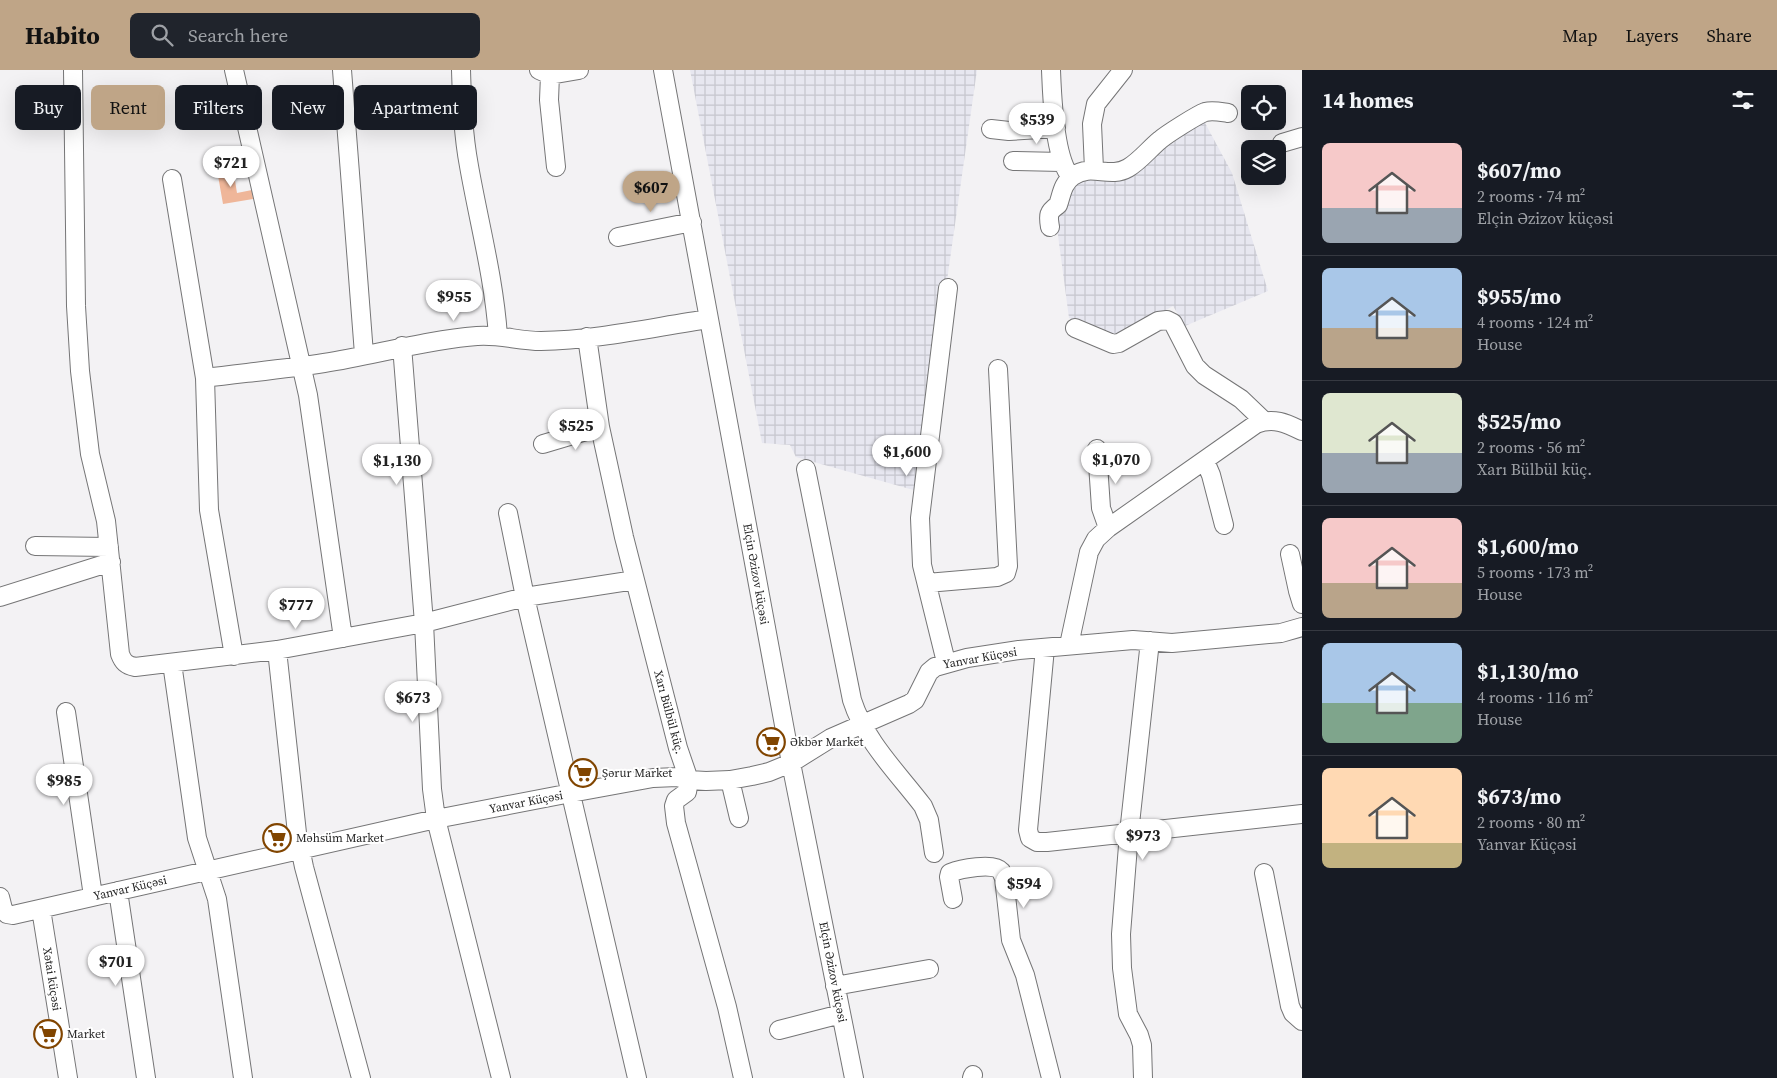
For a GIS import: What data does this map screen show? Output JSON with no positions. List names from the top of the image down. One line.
{"streets":{"street":["Elçin Əzizov küçəsi","Yanvar Küçəsi","Xarı Bülbül küç.","Xətai küçəsi"]},"crossings":[["Elçin Əzizov küçəsi","Yanvar Küçəsi"],["Yanvar Küçəsi","Xarı Bülbül küç."],["Yanvar Küçəsi","Xətai küçəsi"]],"places":{"supermarket":["Əkbər Market","Şərur Market","Məhsüm Market","Market"]},"page":{"header":"Habito","search":"Search here","nav":["Map","Layers","Share"],"heading":"14 homes","chip":["Buy","Rent","Filters","New","Apartment"],"price":["$539","$721","$607","$955","$525","$1,600","$1,070","$1,130","$777","$673","$985","$973","$594","$701"],"list":[{"name":"$607/mo","note":"2 rooms · 74 m² · Elçin Əzizov küçəsi"},{"name":"$955/mo","note":"4 rooms · 124 m² · House"},{"name":"$525/mo","note":"2 rooms · 56 m² · Xarı Bülbül küç."},{"name":"$1,600/mo","note":"5 rooms · 173 m² · House"},{"name":"$1,130/mo","note":"4 rooms · 116 m² · House"},{"name":"$673/mo","note":"2 rooms · 80 m² · Yanvar Küçəsi"}]}}
